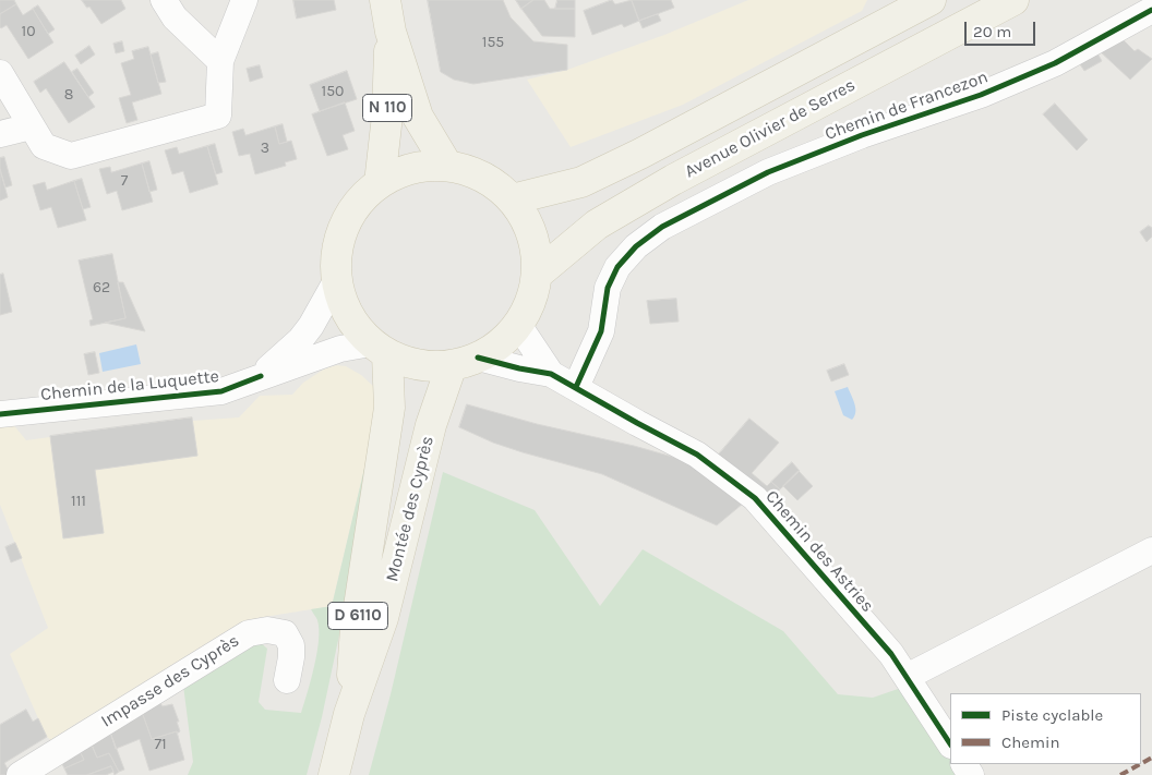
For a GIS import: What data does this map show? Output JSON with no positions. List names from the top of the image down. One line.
{"streets":{"main road":["N 110","Avenue Olivier de Serres","Montée des Cyprès","D 6110"],"street":["Chemin de Francezon","Chemin de la Luquette","Chemin des Astries","Impasse des Cyprès"]},"crossings":[["Chemin de Francezon","Chemin des Astries"],["Chemin de la Luquette","Montée des Cyprès"],["Montée des Cyprès","Chemin des Astries"]],"house_numbers":["10","155","150","8","3","7","62","111","71"],"legend":["Piste cyclable","Chemin"],"scale_bar":"20 m"}
